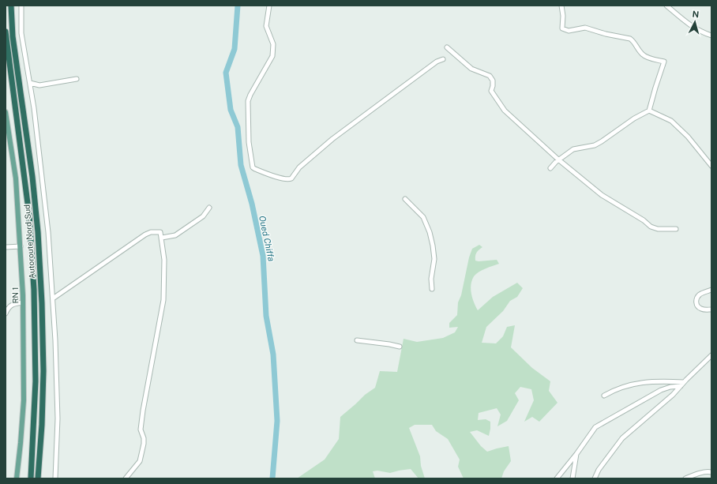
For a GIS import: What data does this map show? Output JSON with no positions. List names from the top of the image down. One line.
{"streets":{"highway":["Autoroute Nord-Sud"],"main road":["RN 1"]},"water":["Oued Chiffa"],"north":"top"}
